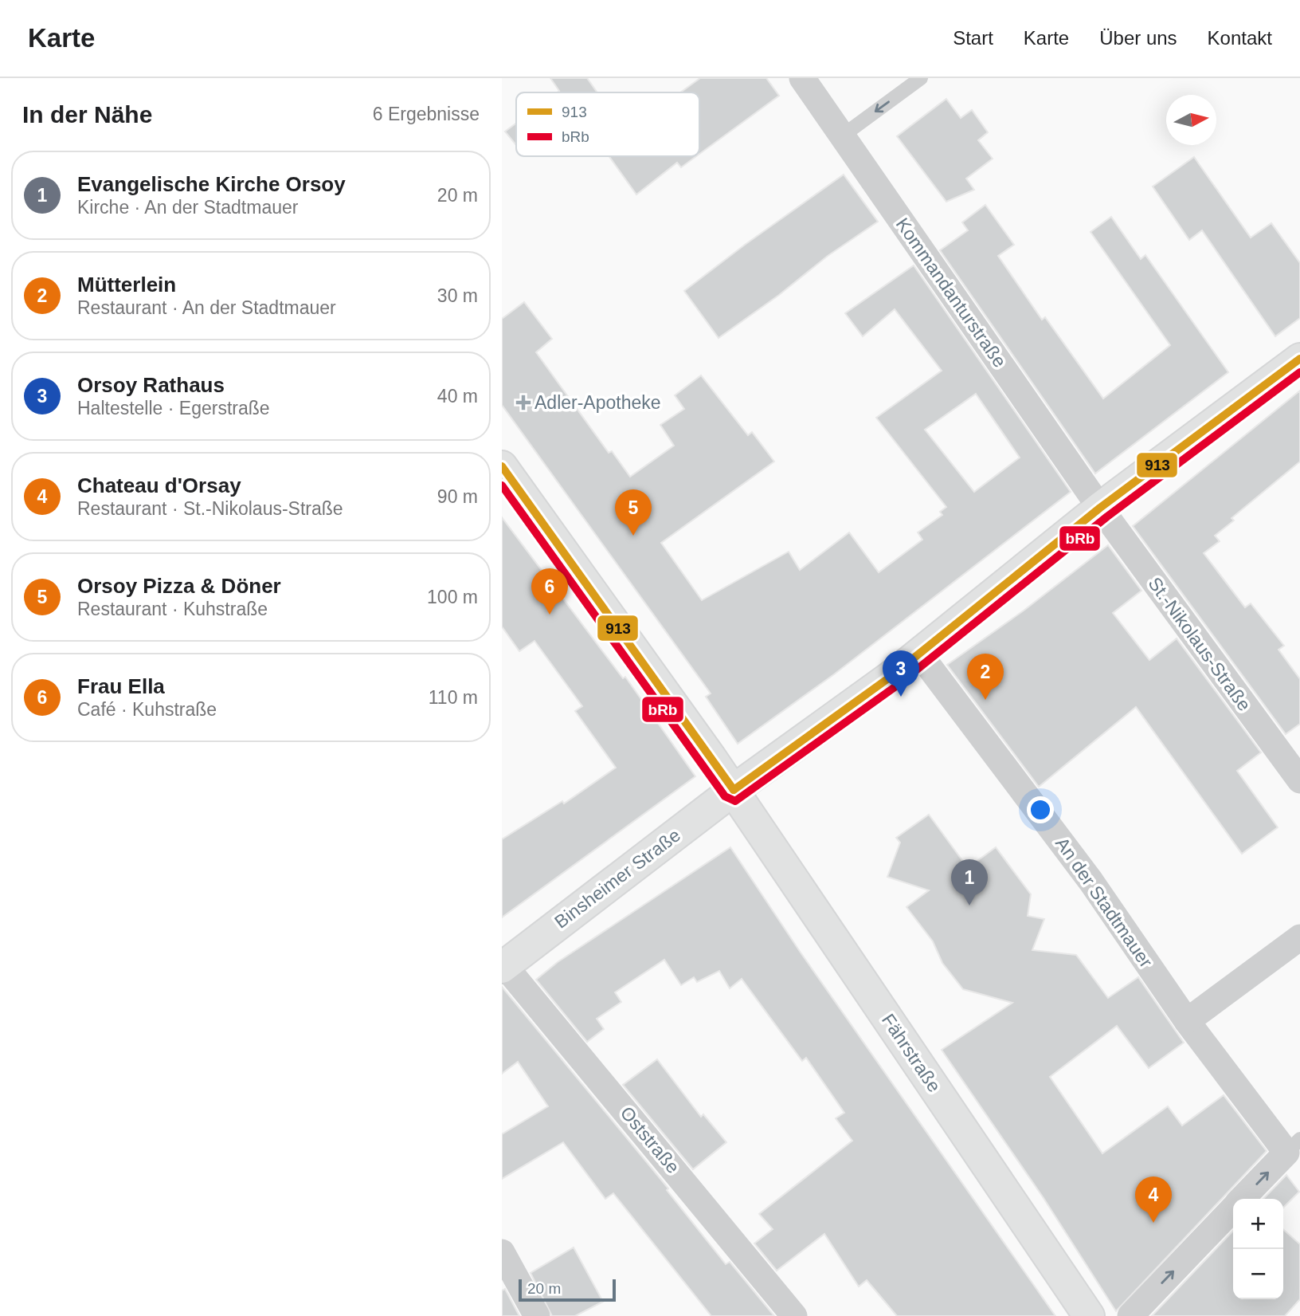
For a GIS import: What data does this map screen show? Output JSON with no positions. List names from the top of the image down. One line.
{"streets":{"main road":["Binsheimer Straße","Fährstraße"],"street":["Kommandanturstraße","St.-Nikolaus-Straße","An der Stadtmauer","Oststraße"]},"crossings":[["Kommandanturstraße","St.-Nikolaus-Straße"],["Kommandanturstraße","Binsheimer Straße"],["St.-Nikolaus-Straße","Binsheimer Straße"],["Binsheimer Straße","An der Stadtmauer"],["Binsheimer Straße","Fährstraße"],["Binsheimer Straße","Oststraße"]],"places":{"health":["Adler-Apotheke"]},"lines":["transit line 913","transit line bRb"],"legend":["913","bRb"],"scale_bar":"20 m","north":"right","page":{"header":"Karte","nav":["Start","Karte","Über uns","Kontakt"],"heading":["In der Nähe","6 Ergebnisse"],"list":[{"mark":"1","name":"Evangelische Kirche Orsoy","note":"Kirche · An der Stadtmauer","value":"20 m"},{"mark":"2","name":"Mütterlein","note":"Restaurant · An der Stadtmauer","value":"30 m"},{"mark":"3","name":"Orsoy Rathaus","note":"Haltestelle · Egerstraße","value":"40 m"},{"mark":"4","name":"Chateau d'Orsay","note":"Restaurant · St.-Nikolaus-Straße","value":"90 m"},{"mark":"5","name":"Orsoy Pizza & Döner","note":"Restaurant · Kuhstraße","value":"100 m"},{"mark":"6","name":"Frau Ella","note":"Café · Kuhstraße","value":"110 m"}],"pins":["5","6","3","2","1","4"],"map_buttons":["+","−"],"scale":"20 m"}}
